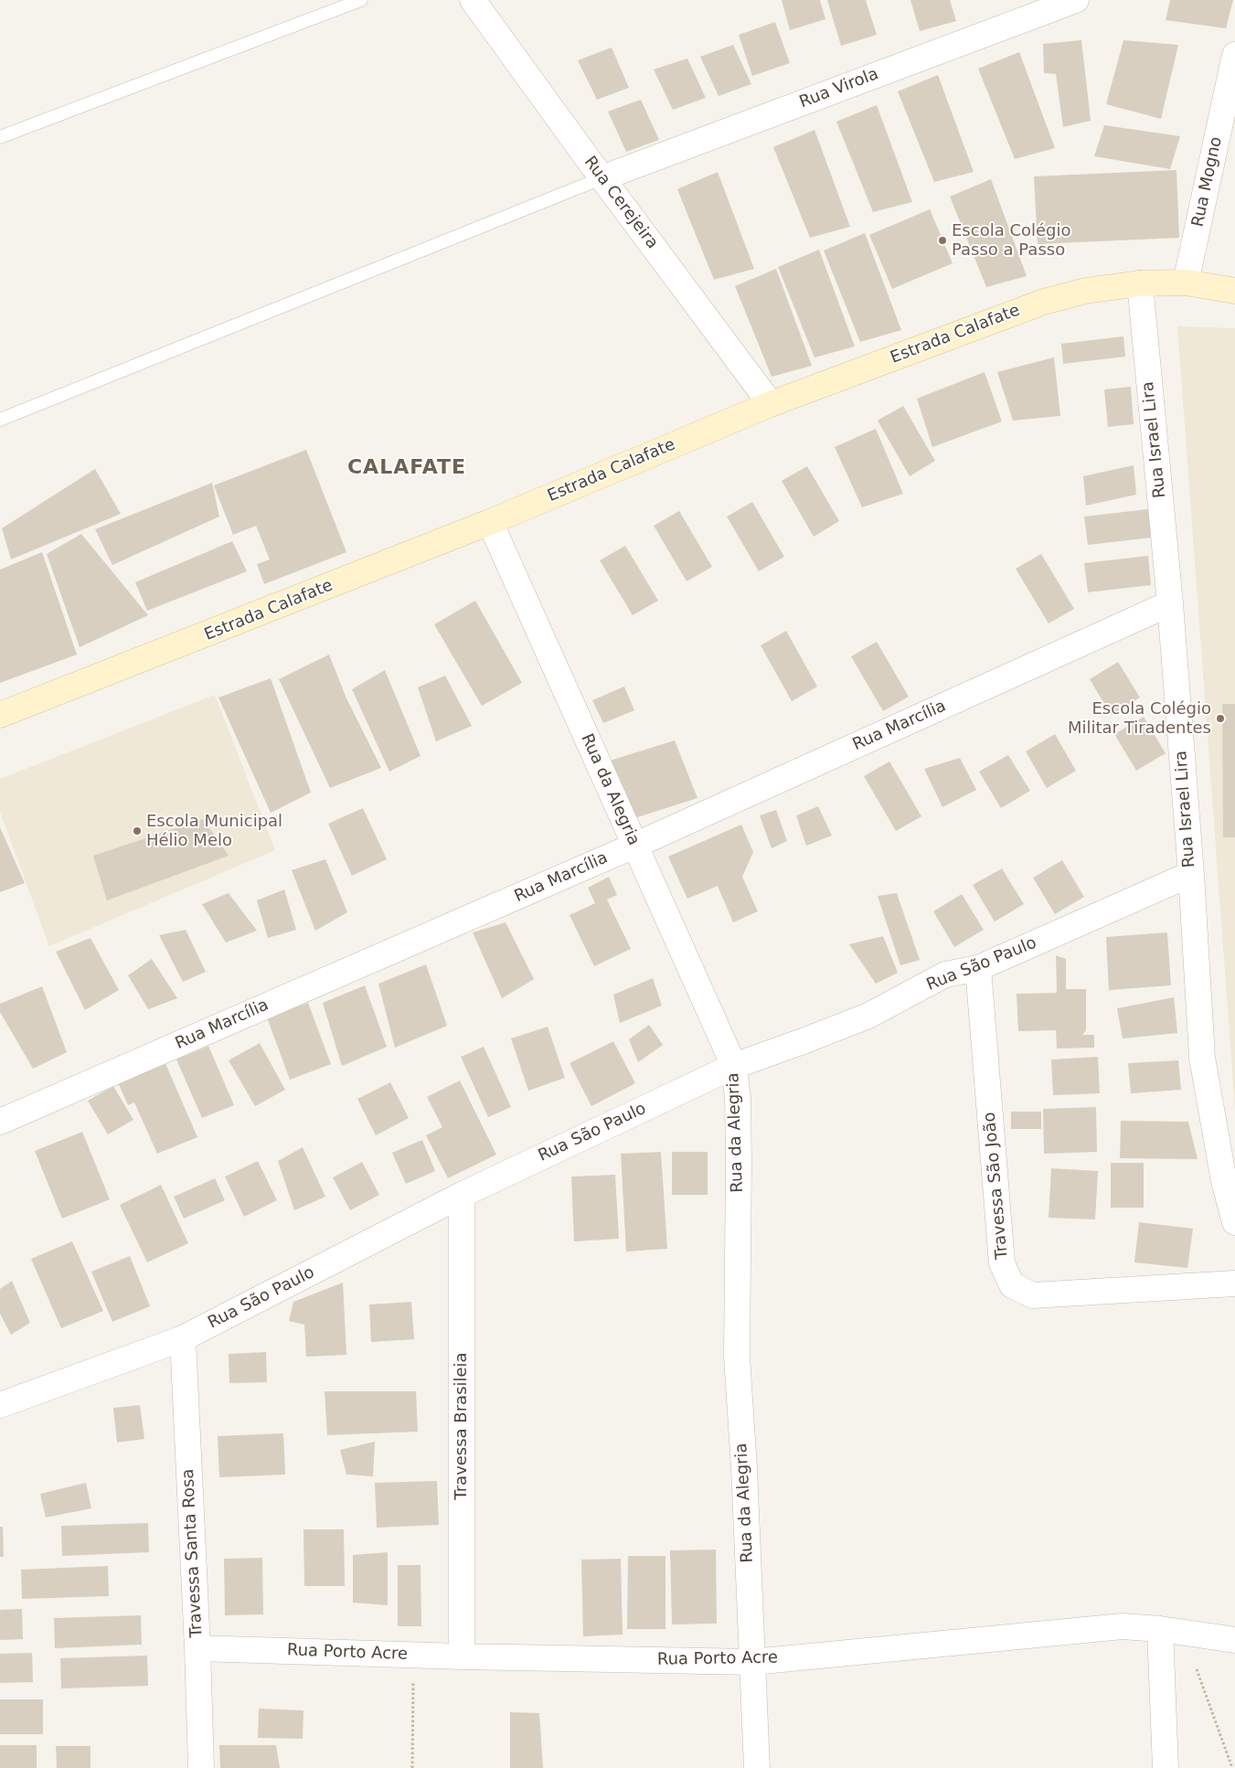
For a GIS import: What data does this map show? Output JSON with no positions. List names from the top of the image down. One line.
{"streets":{"street":["Rua Virola","Rua Mogno","Rua Cerejeira","Estrada Calafate","Rua Israel Lira","Rua Marcília","Rua da Alegria","Rua São Paulo","Travessa São João","Travessa Brasileia","Travessa Santa Rosa","Rua Porto Acre"]},"crossings":[["Rua Virola","Rua Cerejeira"],["Rua Mogno","Estrada Calafate"],["Rua Cerejeira","Estrada Calafate"],["Estrada Calafate","Rua Israel Lira"],["Estrada Calafate","Rua da Alegria"],["Rua Israel Lira","Rua Marcília"],["Rua Israel Lira","Rua São Paulo"],["Rua Marcília","Rua da Alegria"],["Rua da Alegria","Rua São Paulo"],["Rua da Alegria","Rua Porto Acre"],["Rua São Paulo","Travessa São João"],["Rua São Paulo","Travessa Brasileia"],["Rua São Paulo","Travessa Santa Rosa"],["Travessa Brasileia","Rua Porto Acre"],["Travessa Santa Rosa","Rua Porto Acre"]],"districts":["CALAFATE"],"places":["Escola Colégio Passo a Passo","Escola Colégio Militar Tiradentes","Escola Municipal Hélio Melo"]}
